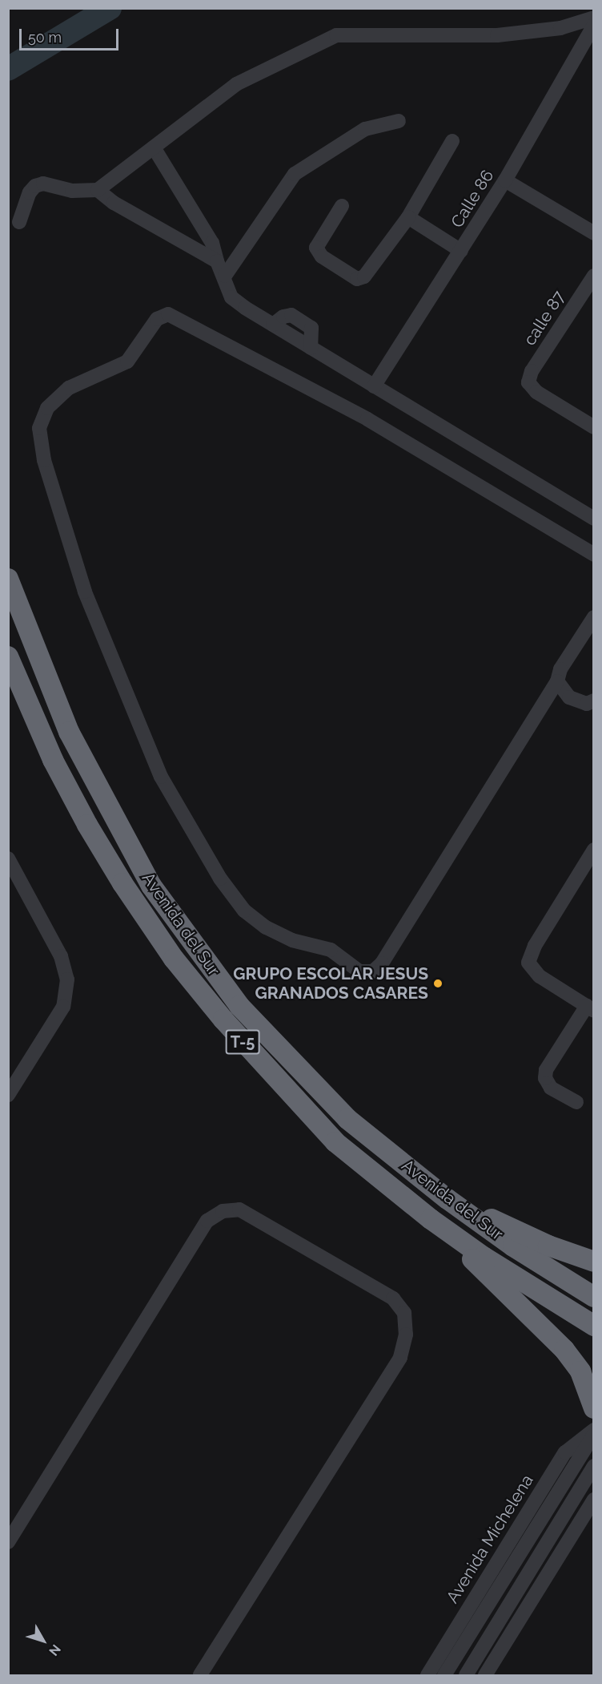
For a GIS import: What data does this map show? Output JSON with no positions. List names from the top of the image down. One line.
{"streets":{"highway":["Avenida del Sur","T-5"],"street":["Calle 86","calle 87","Avenida Michelena"]},"places":["GRUPO ESCOLAR JESUS GRANADOS CASARES"],"scale_bar":"50 m","north":"bottom right"}
